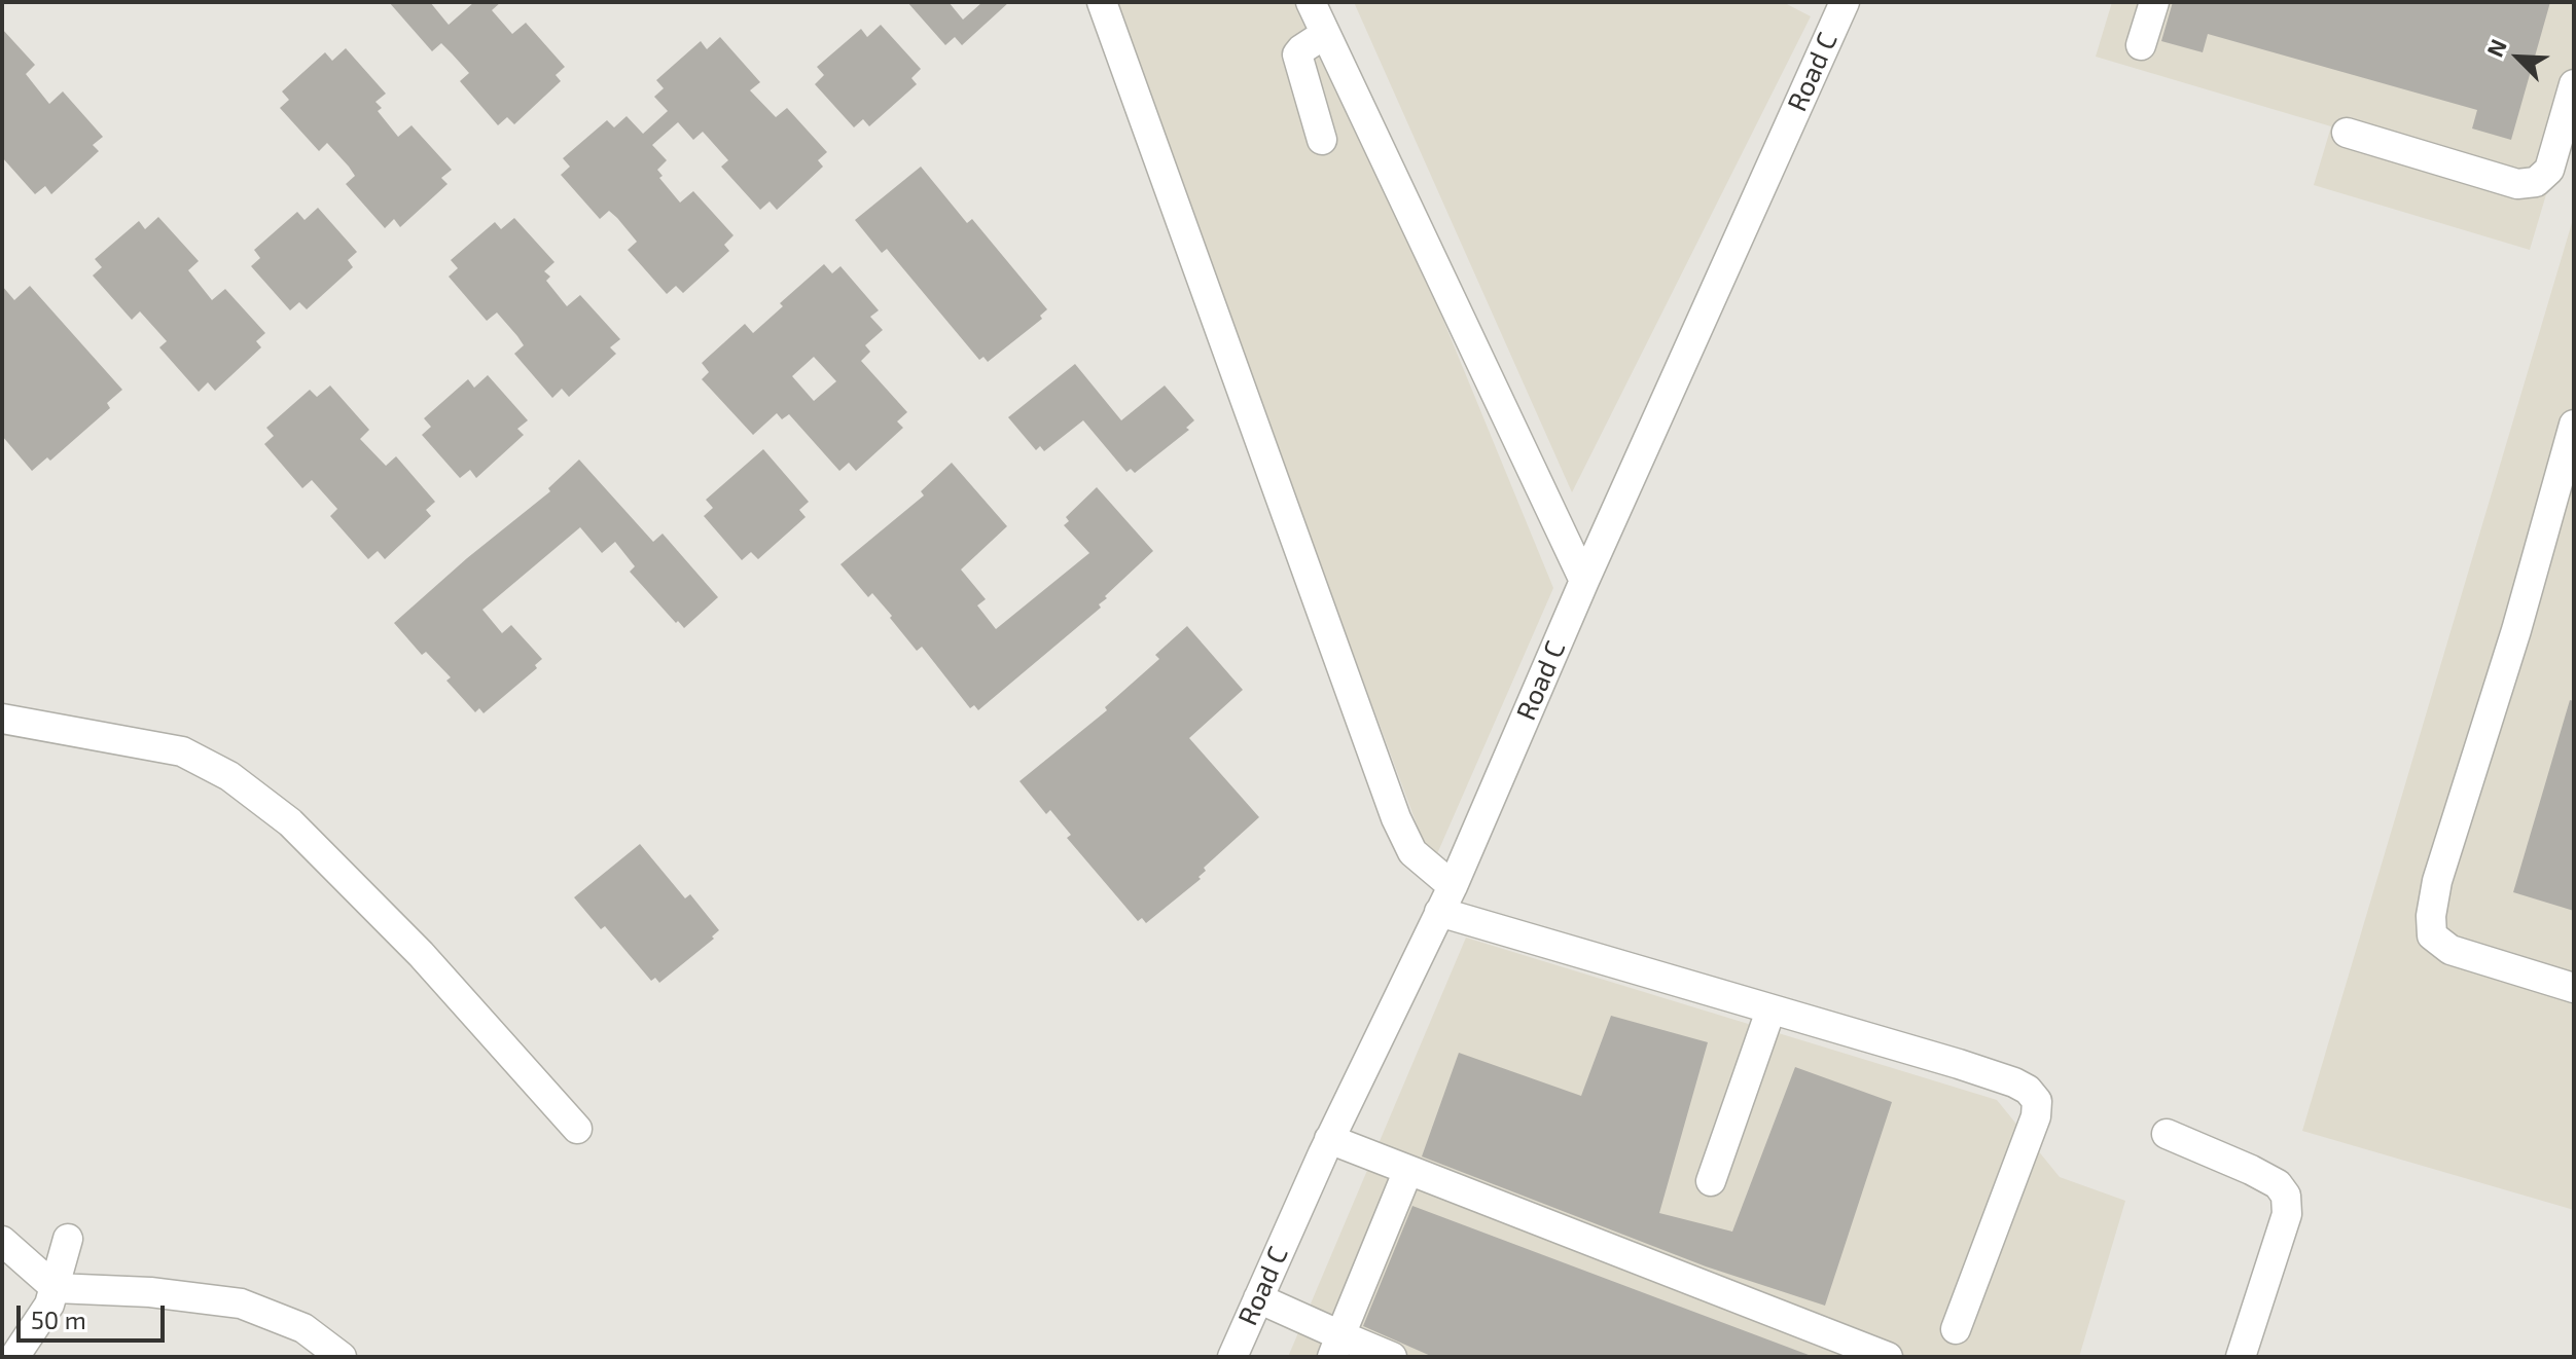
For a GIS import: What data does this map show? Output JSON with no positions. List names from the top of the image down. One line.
{"streets":{"street":["Road C"]},"scale_bar":"50 m","north":"top left"}
